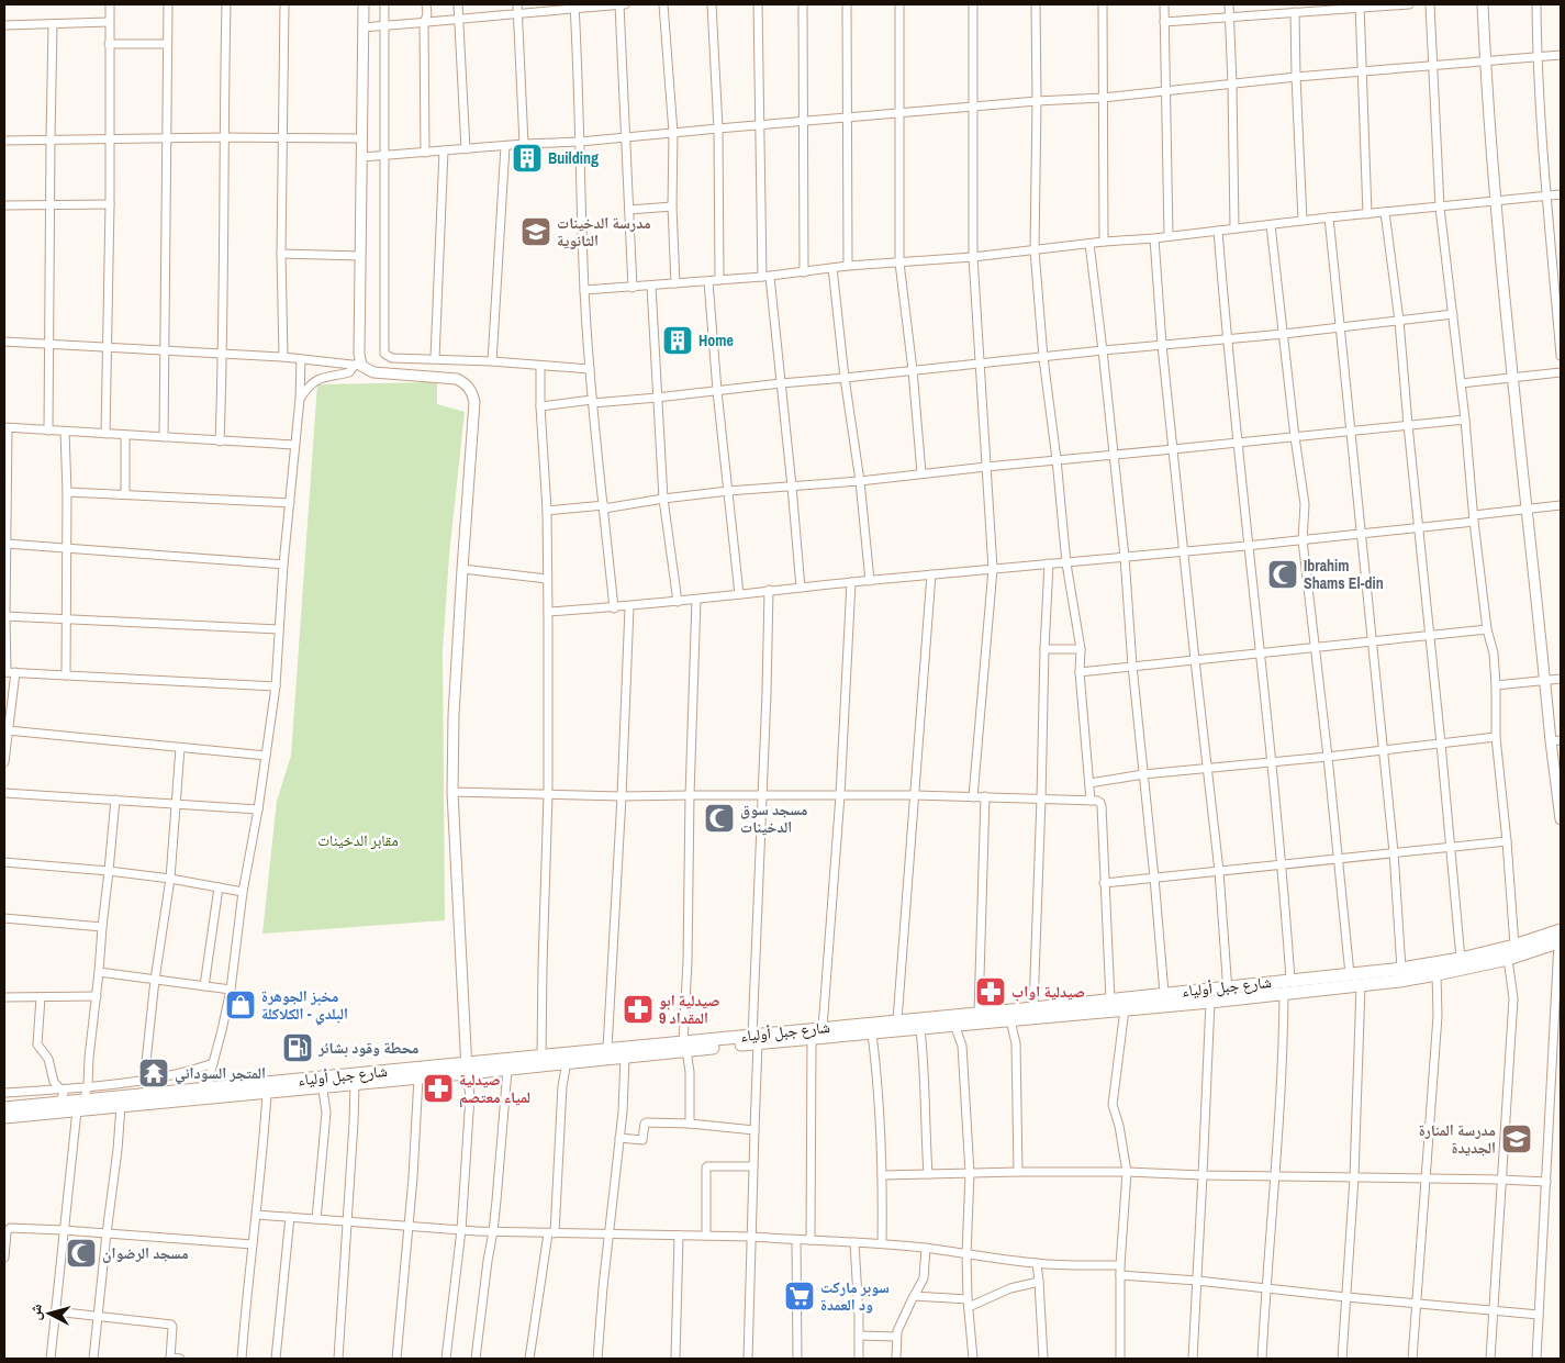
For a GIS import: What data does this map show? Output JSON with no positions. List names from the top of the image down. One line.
{"streets":{"main road":["شارع جبل أولياء"]},"parks":["مقابر الدخينات"],"places":{"building":["Building","Home"],"school or university":["مدرسة الدخينات الثانوية","مدرسة المنارة الجديدة"],"mosque":["Ibrahim Shams El-din","مسجد سوق الدخينات","مسجد الرضوان"],"pharmacy":["صيدلية اواب","صيدلية ابو المقداد 9","صيدلية لمياء معتصم"],"shop":["مخبز الجوهرة البلدي - الكلاكلة"],"fuel station":["محطة وقود بشائر"],"temple":["المتجر السوداني"],"supermarket":["سوبر ماركت ود العمدة"]},"north":"left"}
